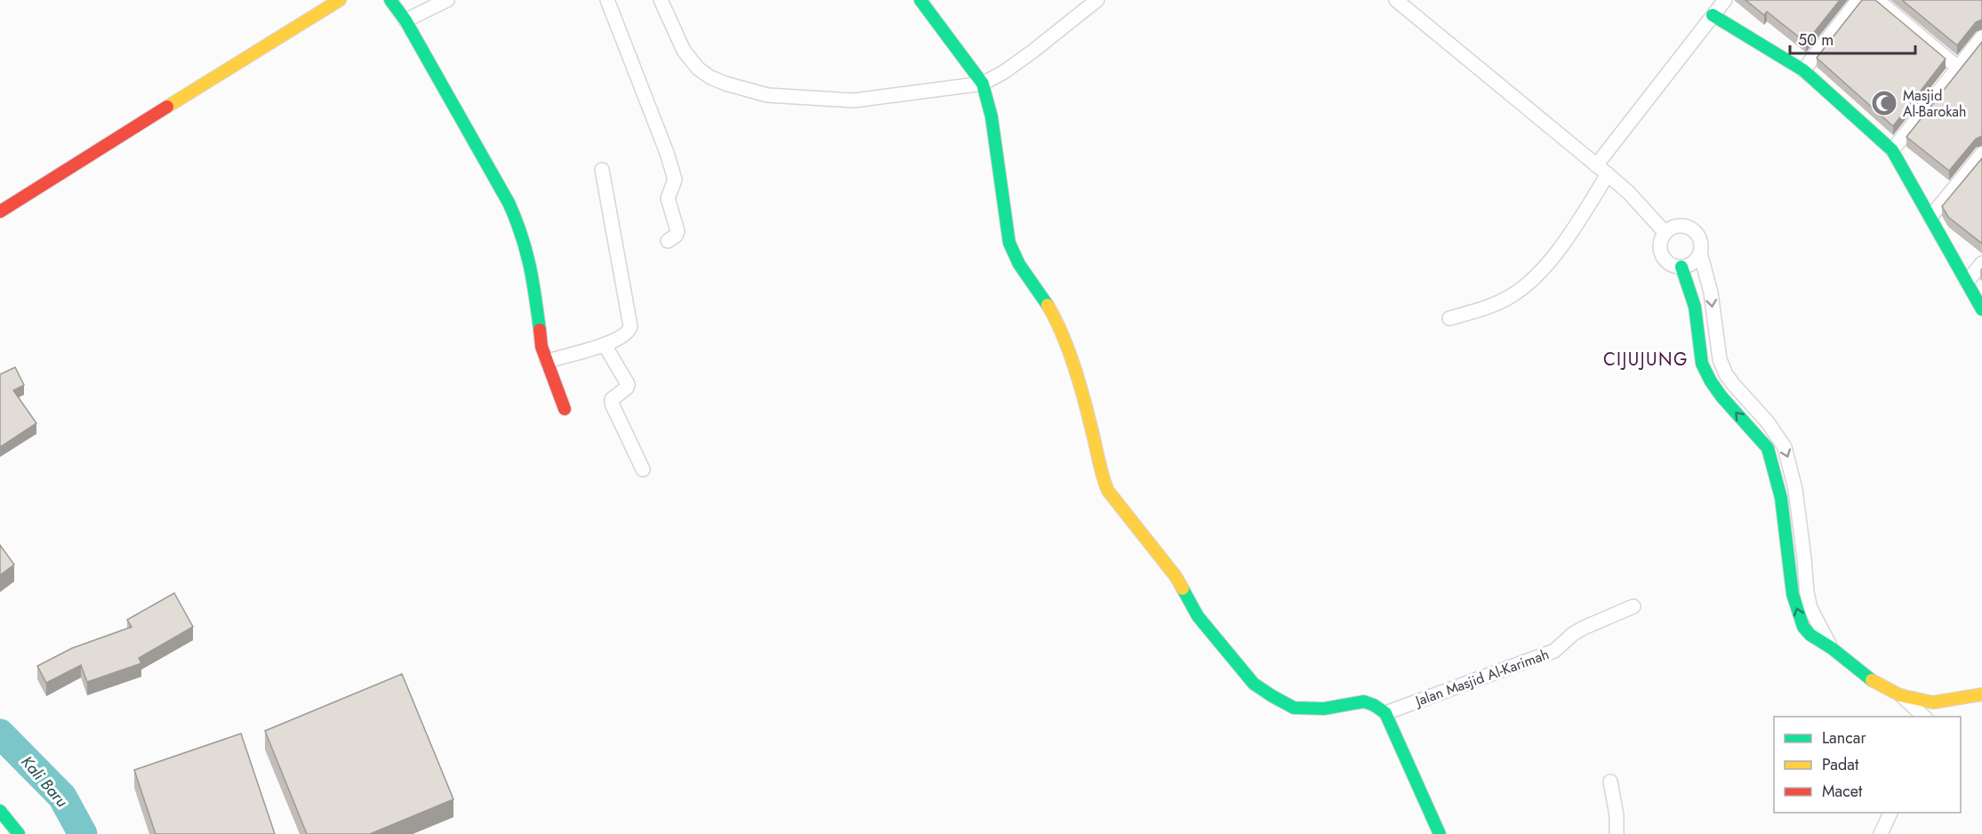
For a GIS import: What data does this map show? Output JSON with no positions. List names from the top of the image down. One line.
{"streets":{"street":["Jalan Masjid Al-Karimah"]},"districts":["CIJUJUNG"],"water":["Kali Baru"],"places":{"mosque":["Masjid Al-Barokah"]},"legend":["Lancar","Padat","Macet"],"scale_bar":"50 m"}
